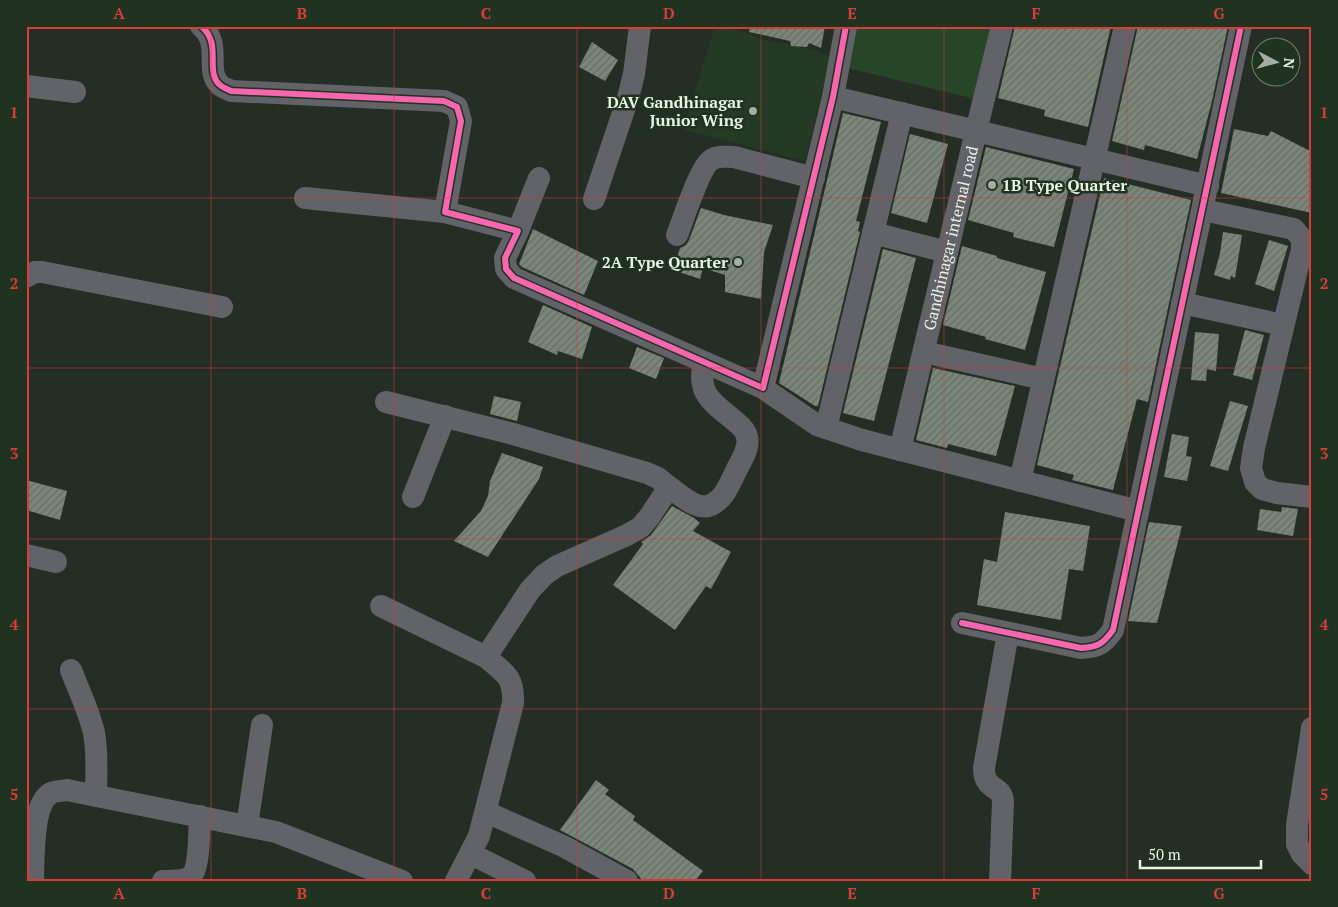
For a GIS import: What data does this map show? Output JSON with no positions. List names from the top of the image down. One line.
{"streets":{"street":["Gandhinagar internal road"]},"places":["DAV Gandhinagar Junior Wing","1B Type Quarter","2A Type Quarter"],"scale_bar":"50 m","north":"right","grid":{"columns":["A","B","C","D","E","F","G"],"rows":["1","2","3","4","5"]}}
